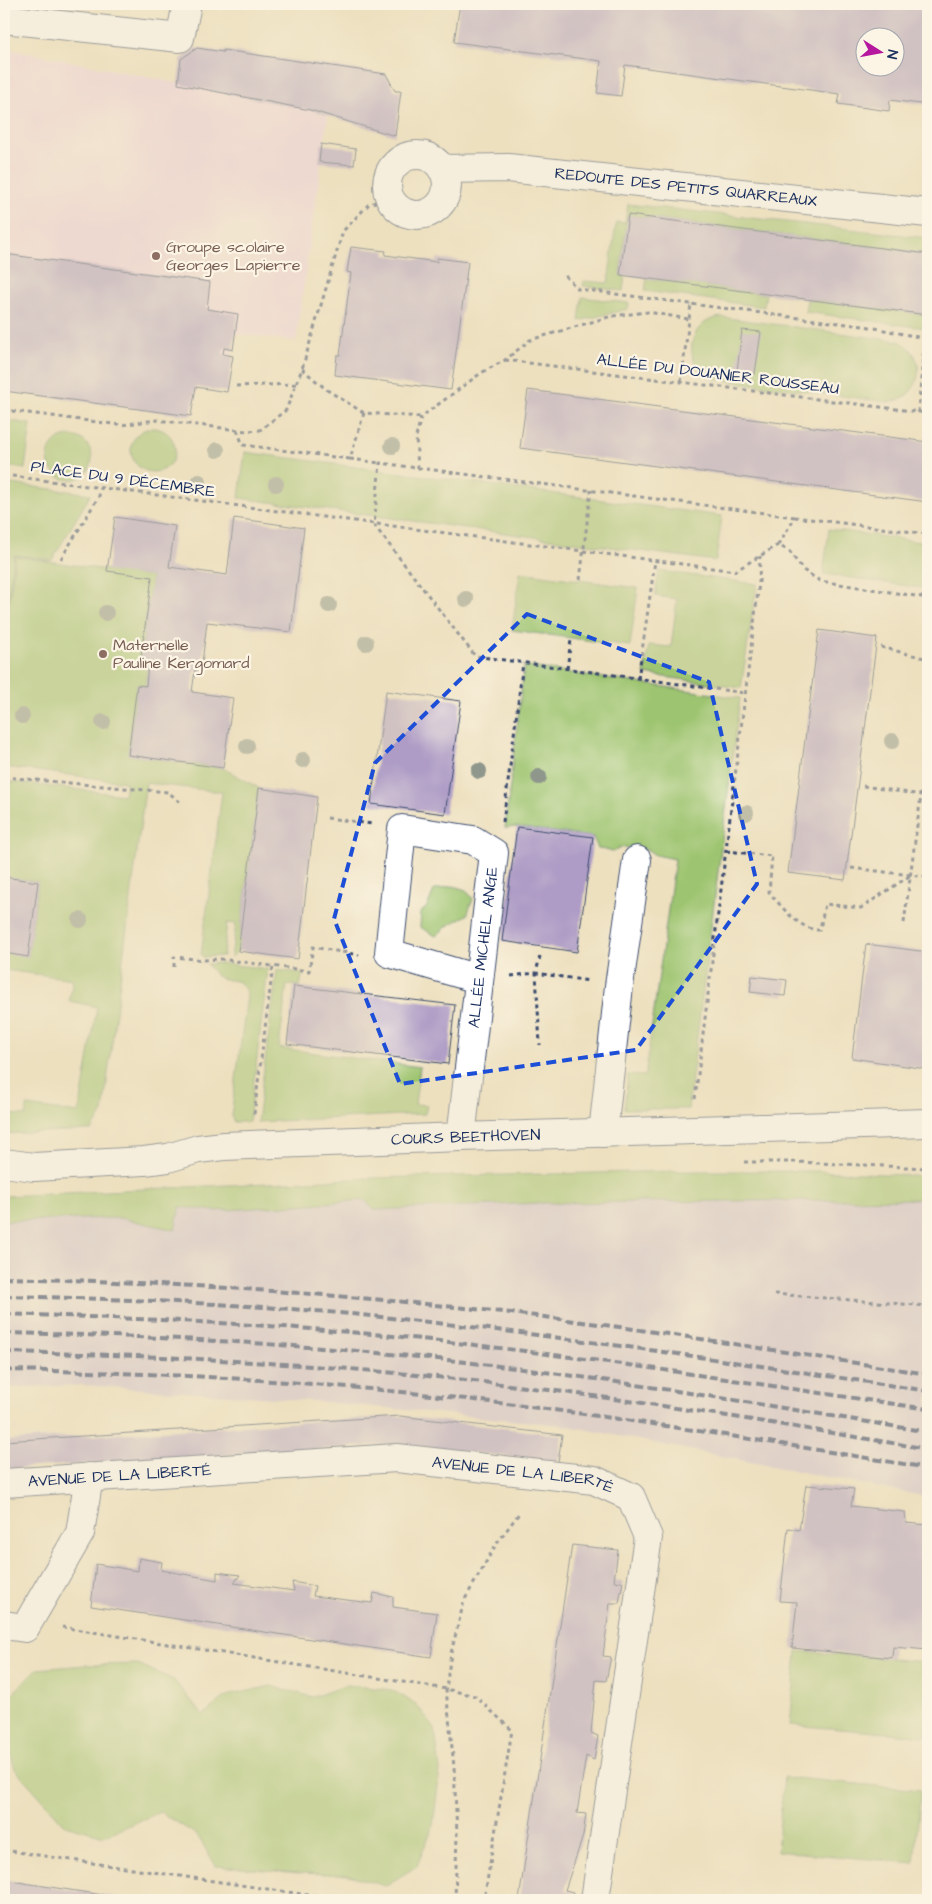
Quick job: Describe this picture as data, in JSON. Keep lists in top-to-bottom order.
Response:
{
  "streets": {
    "street": [
      "REDOUTE DES PETITS QUARREAUX",
      "ALLÉE MICHEL ANGE",
      "COURS BEETHOVEN",
      "AVENUE DE LA LIBERTÉ"
    ],
    "path": ["ALLÉE DU DOUANIER ROUSSEAU", "PLACE DU 9 DÉCEMBRE"]
  },
  "crossings": [
    ["ALLÉE MICHEL ANGE", "COURS BEETHOVEN"]
  ],
  "places": ["Groupe scolaire Georges Lapierre", "Maternelle Pauline Kergomard"],
  "north": "right"
}
